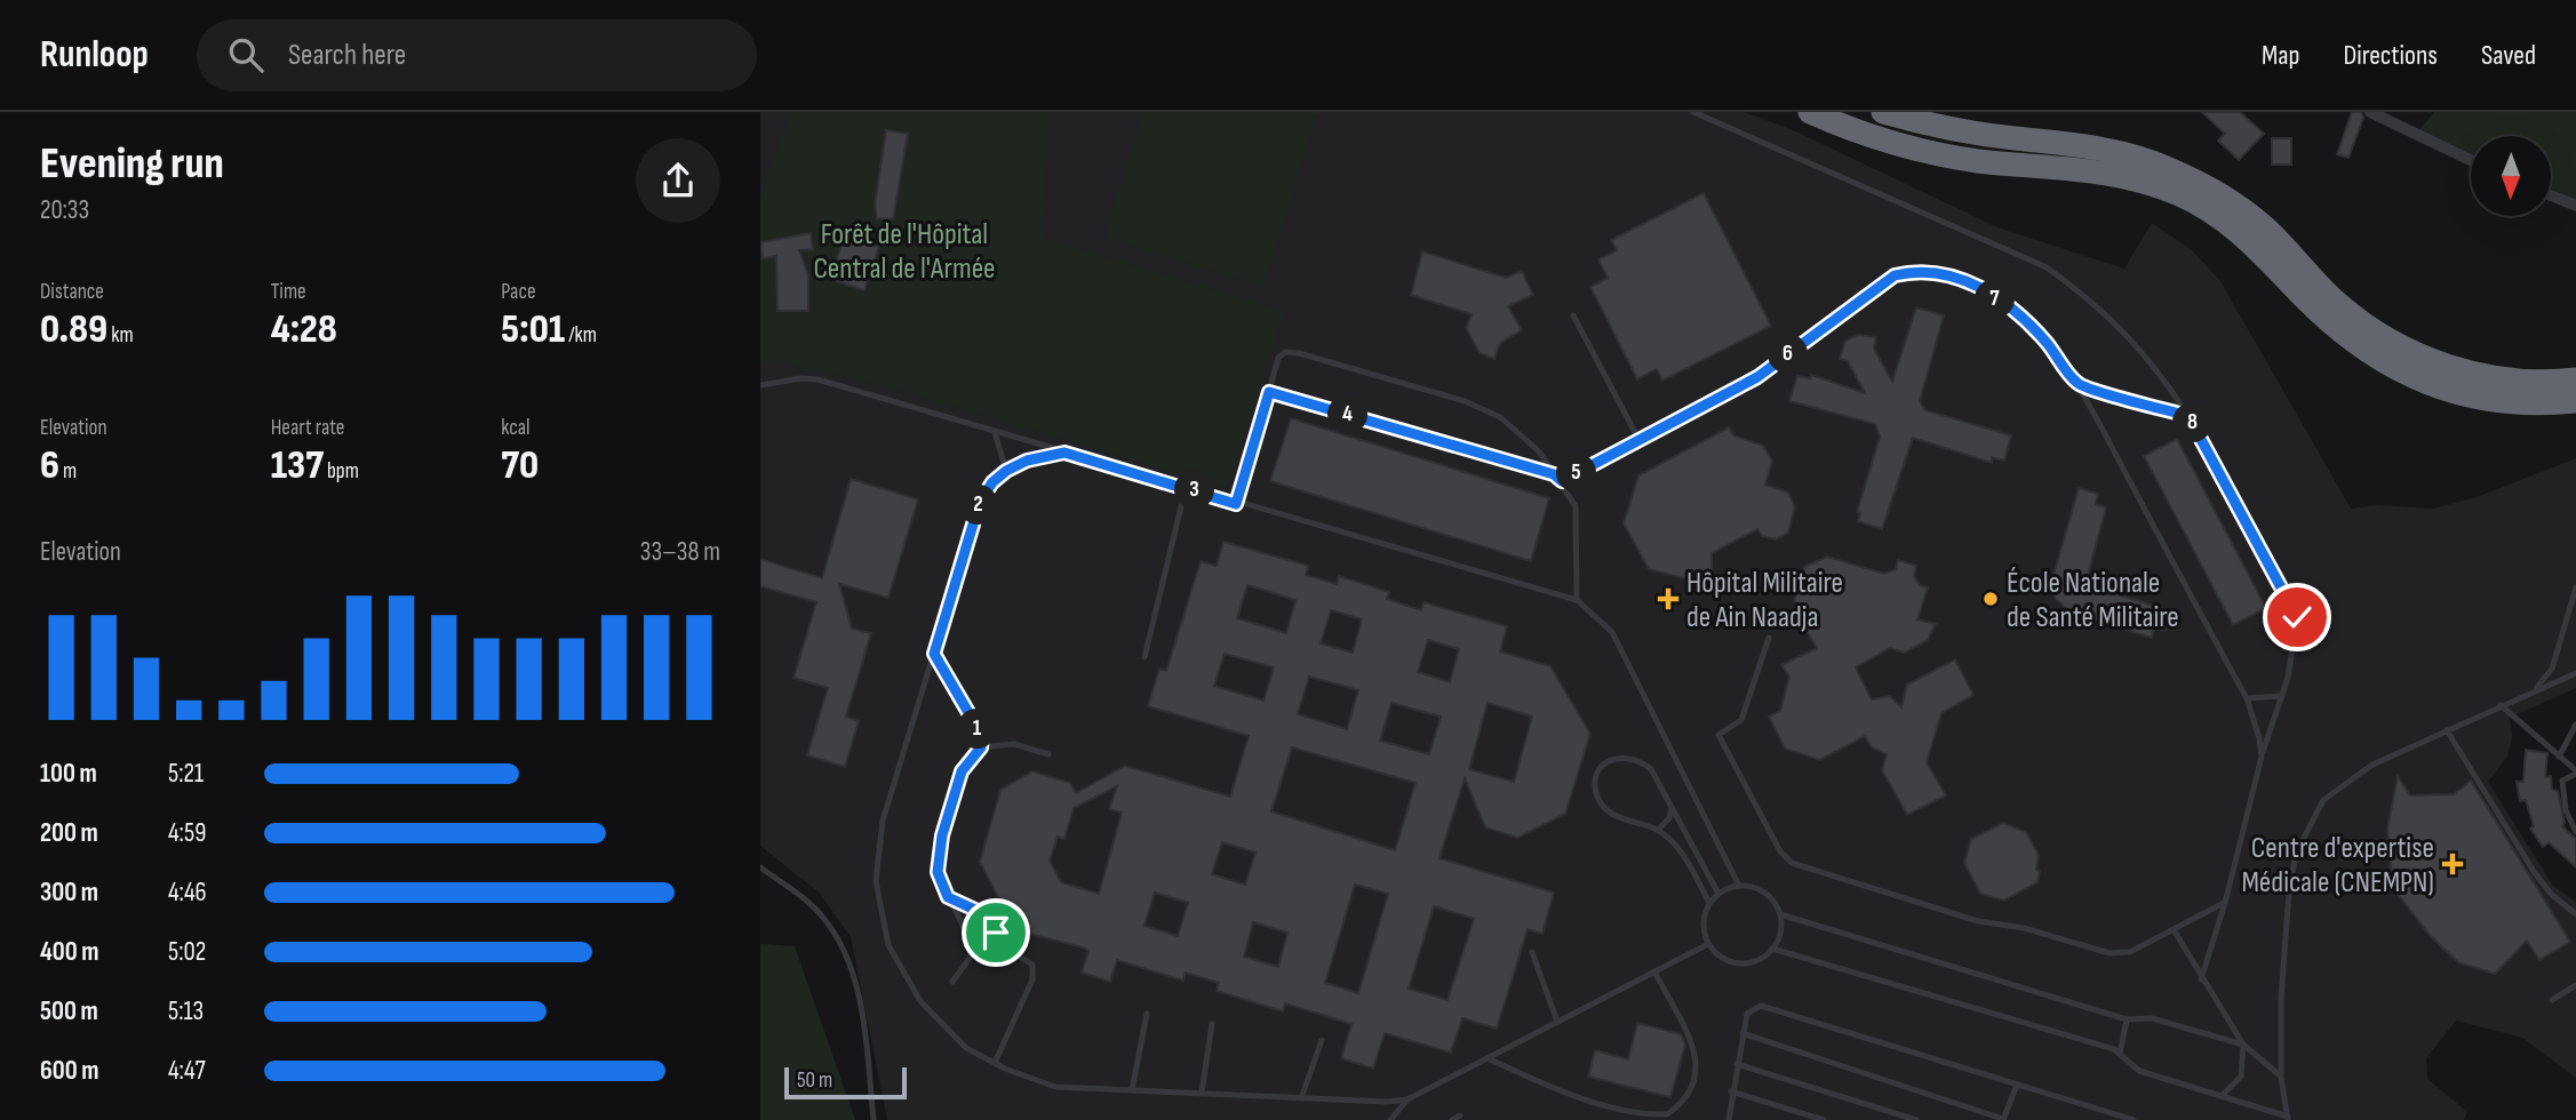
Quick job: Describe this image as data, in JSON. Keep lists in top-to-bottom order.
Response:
{
  "parks": ["Forêt de l'Hôpital Central de l'Armée"],
  "places": {
    "health": ["Hôpital Militaire de Ain Naadja", "Centre d'expertise Médicale (CNEMPN)"],
    "other": ["École Nationale de Santé Militaire"]
  },
  "scale_bar": "50 m",
  "north": "bottom",
  "page": {
    "header": "Runloop",
    "search": "Search here",
    "nav": ["Map", "Directions", "Saved"],
    "heading": ["Evening run", "20:33"],
    "stats": [
      ["Distance", "0.89 km"],
      ["Time", "4:28"],
      ["Pace", "5:01 /km"],
      ["Elevation", "6 m"],
      ["Heart rate", "137 bpm"],
      ["kcal", "70"]
    ],
    "pins": [
      "7",
      "6",
      "4",
      "8",
      "5",
      "3",
      "2",
      "1"
    ],
    "chart": ["Elevation", "33–38 m"],
    "list": [
      {
        "name": "100 m",
        "note": "5:21"
      },
      {
        "name": "200 m",
        "note": "4:59"
      },
      {
        "name": "300 m",
        "note": "4:46"
      },
      {
        "name": "400 m",
        "note": "5:02"
      },
      {
        "name": "500 m",
        "note": "5:13"
      },
      {
        "name": "600 m",
        "note": "4:47"
      }
    ],
    "scale": "50 m"
  }
}
